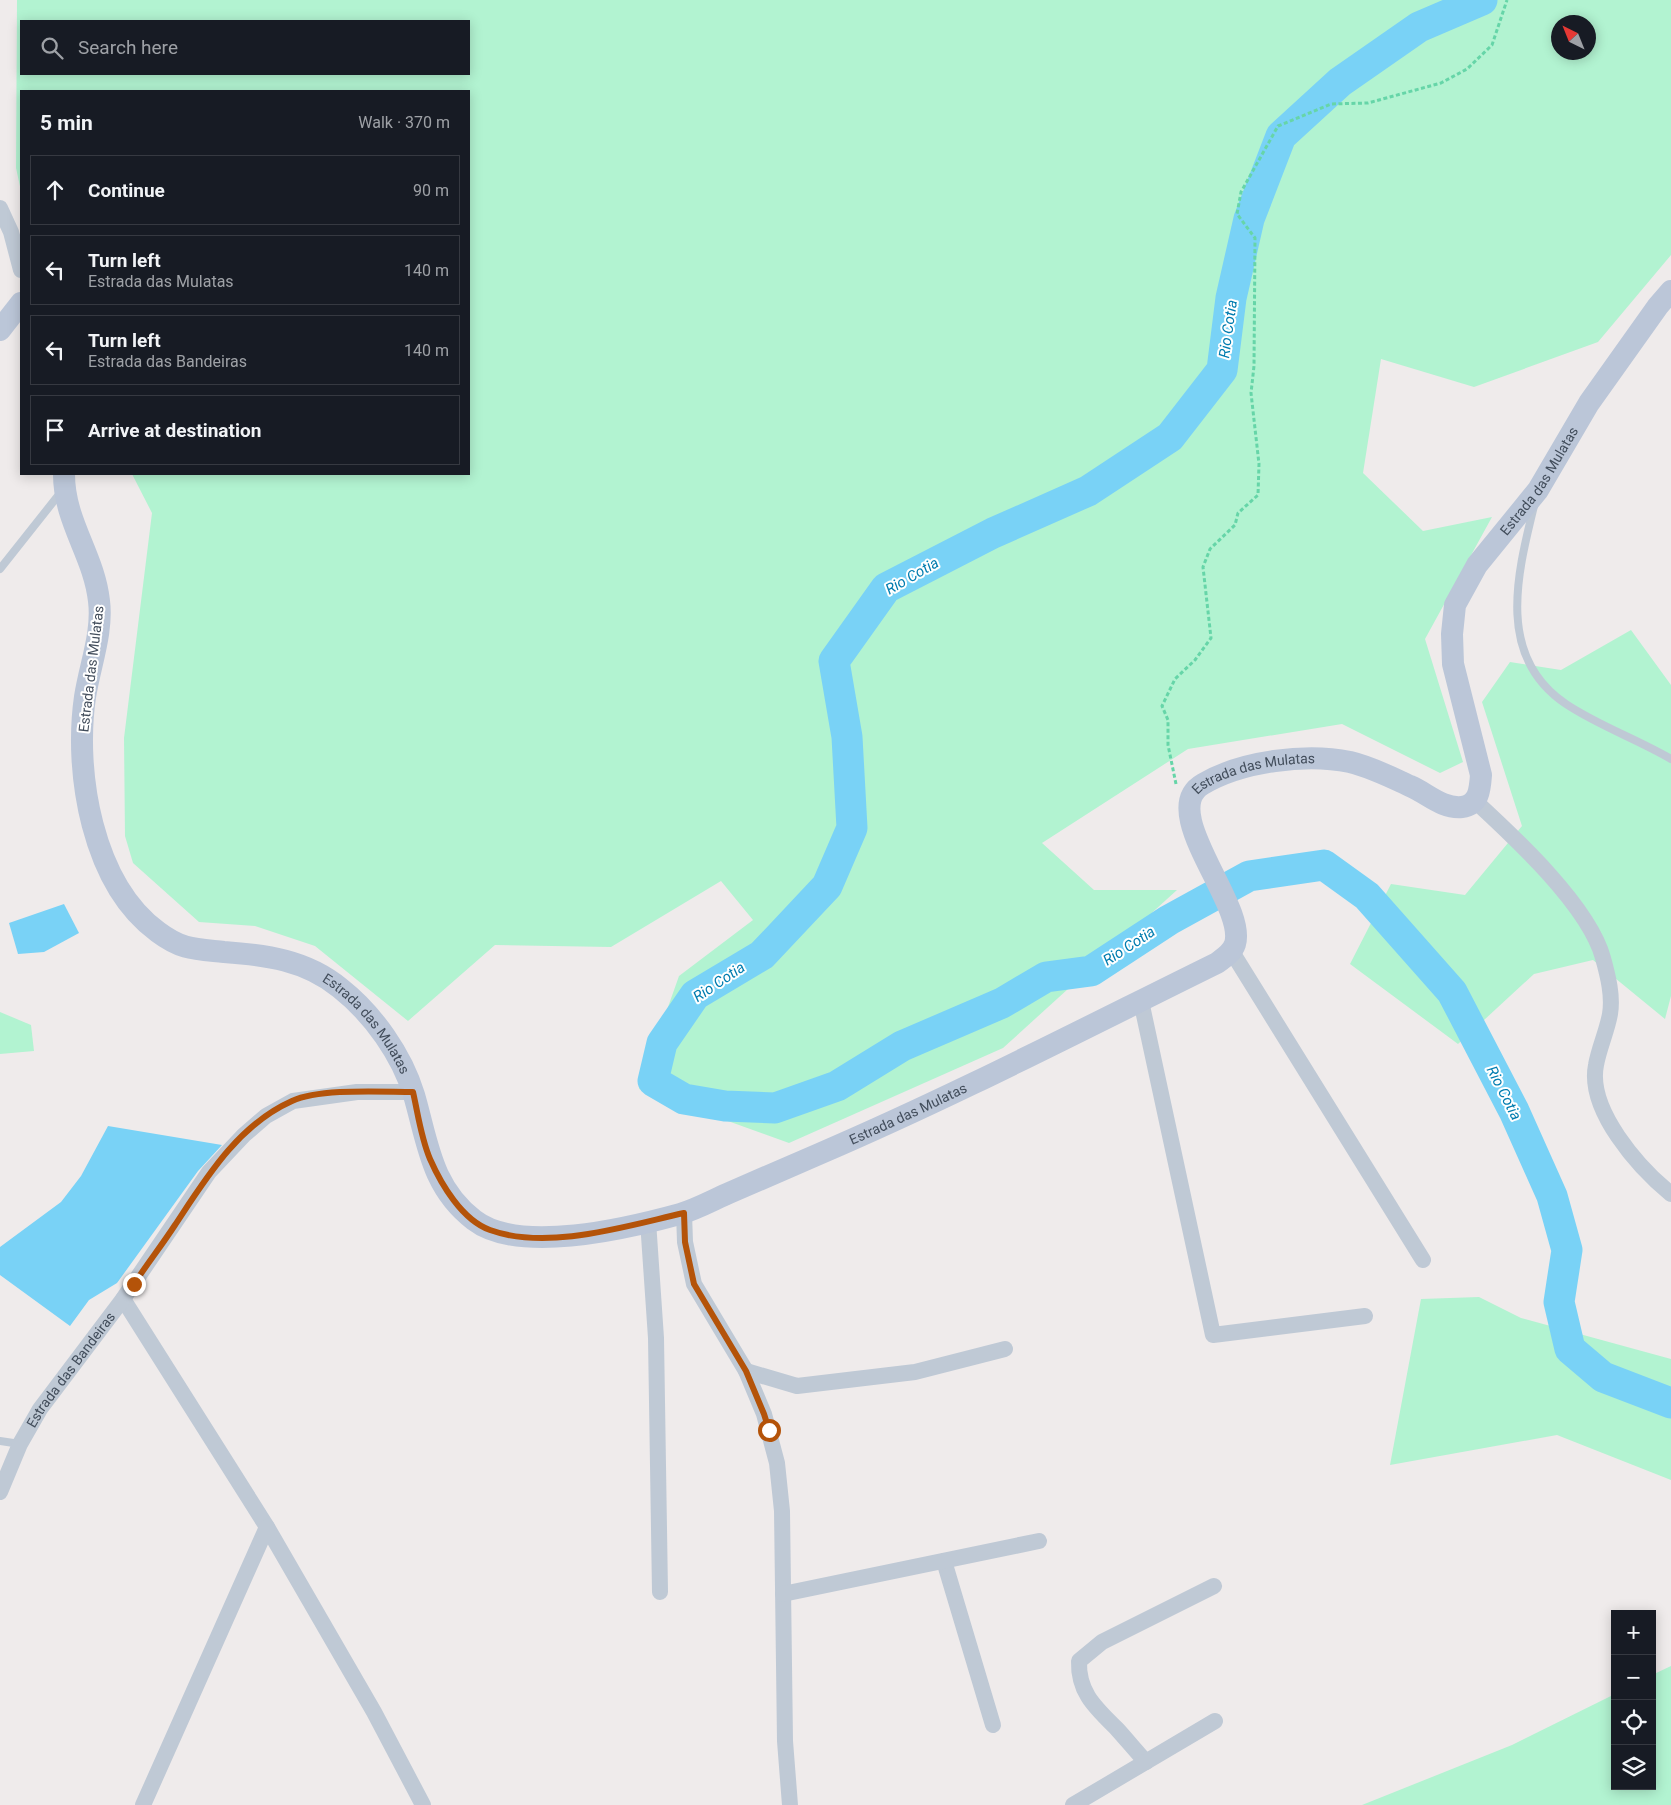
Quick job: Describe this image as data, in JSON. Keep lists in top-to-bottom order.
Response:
{
  "streets": {
    "street": ["Estrada das Mulatas", "Estrada das Bandeiras"]
  },
  "crossings": [
    ["Estrada das Mulatas", "Estrada das Bandeiras"]
  ],
  "water": ["Rio Cotia"],
  "north": "top left",
  "page": {
    "search": "Search here",
    "heading": ["5 min", "Walk · 370 m"],
    "list": [
      ["Continue", "90 m"],
      ["Turn left", "Estrada das Mulatas", "140 m"],
      ["Turn left", "Estrada das Bandeiras", "140 m"],
      "Arrive at destination"
    ],
    "map_buttons": ["+", "−"]
  }
}
